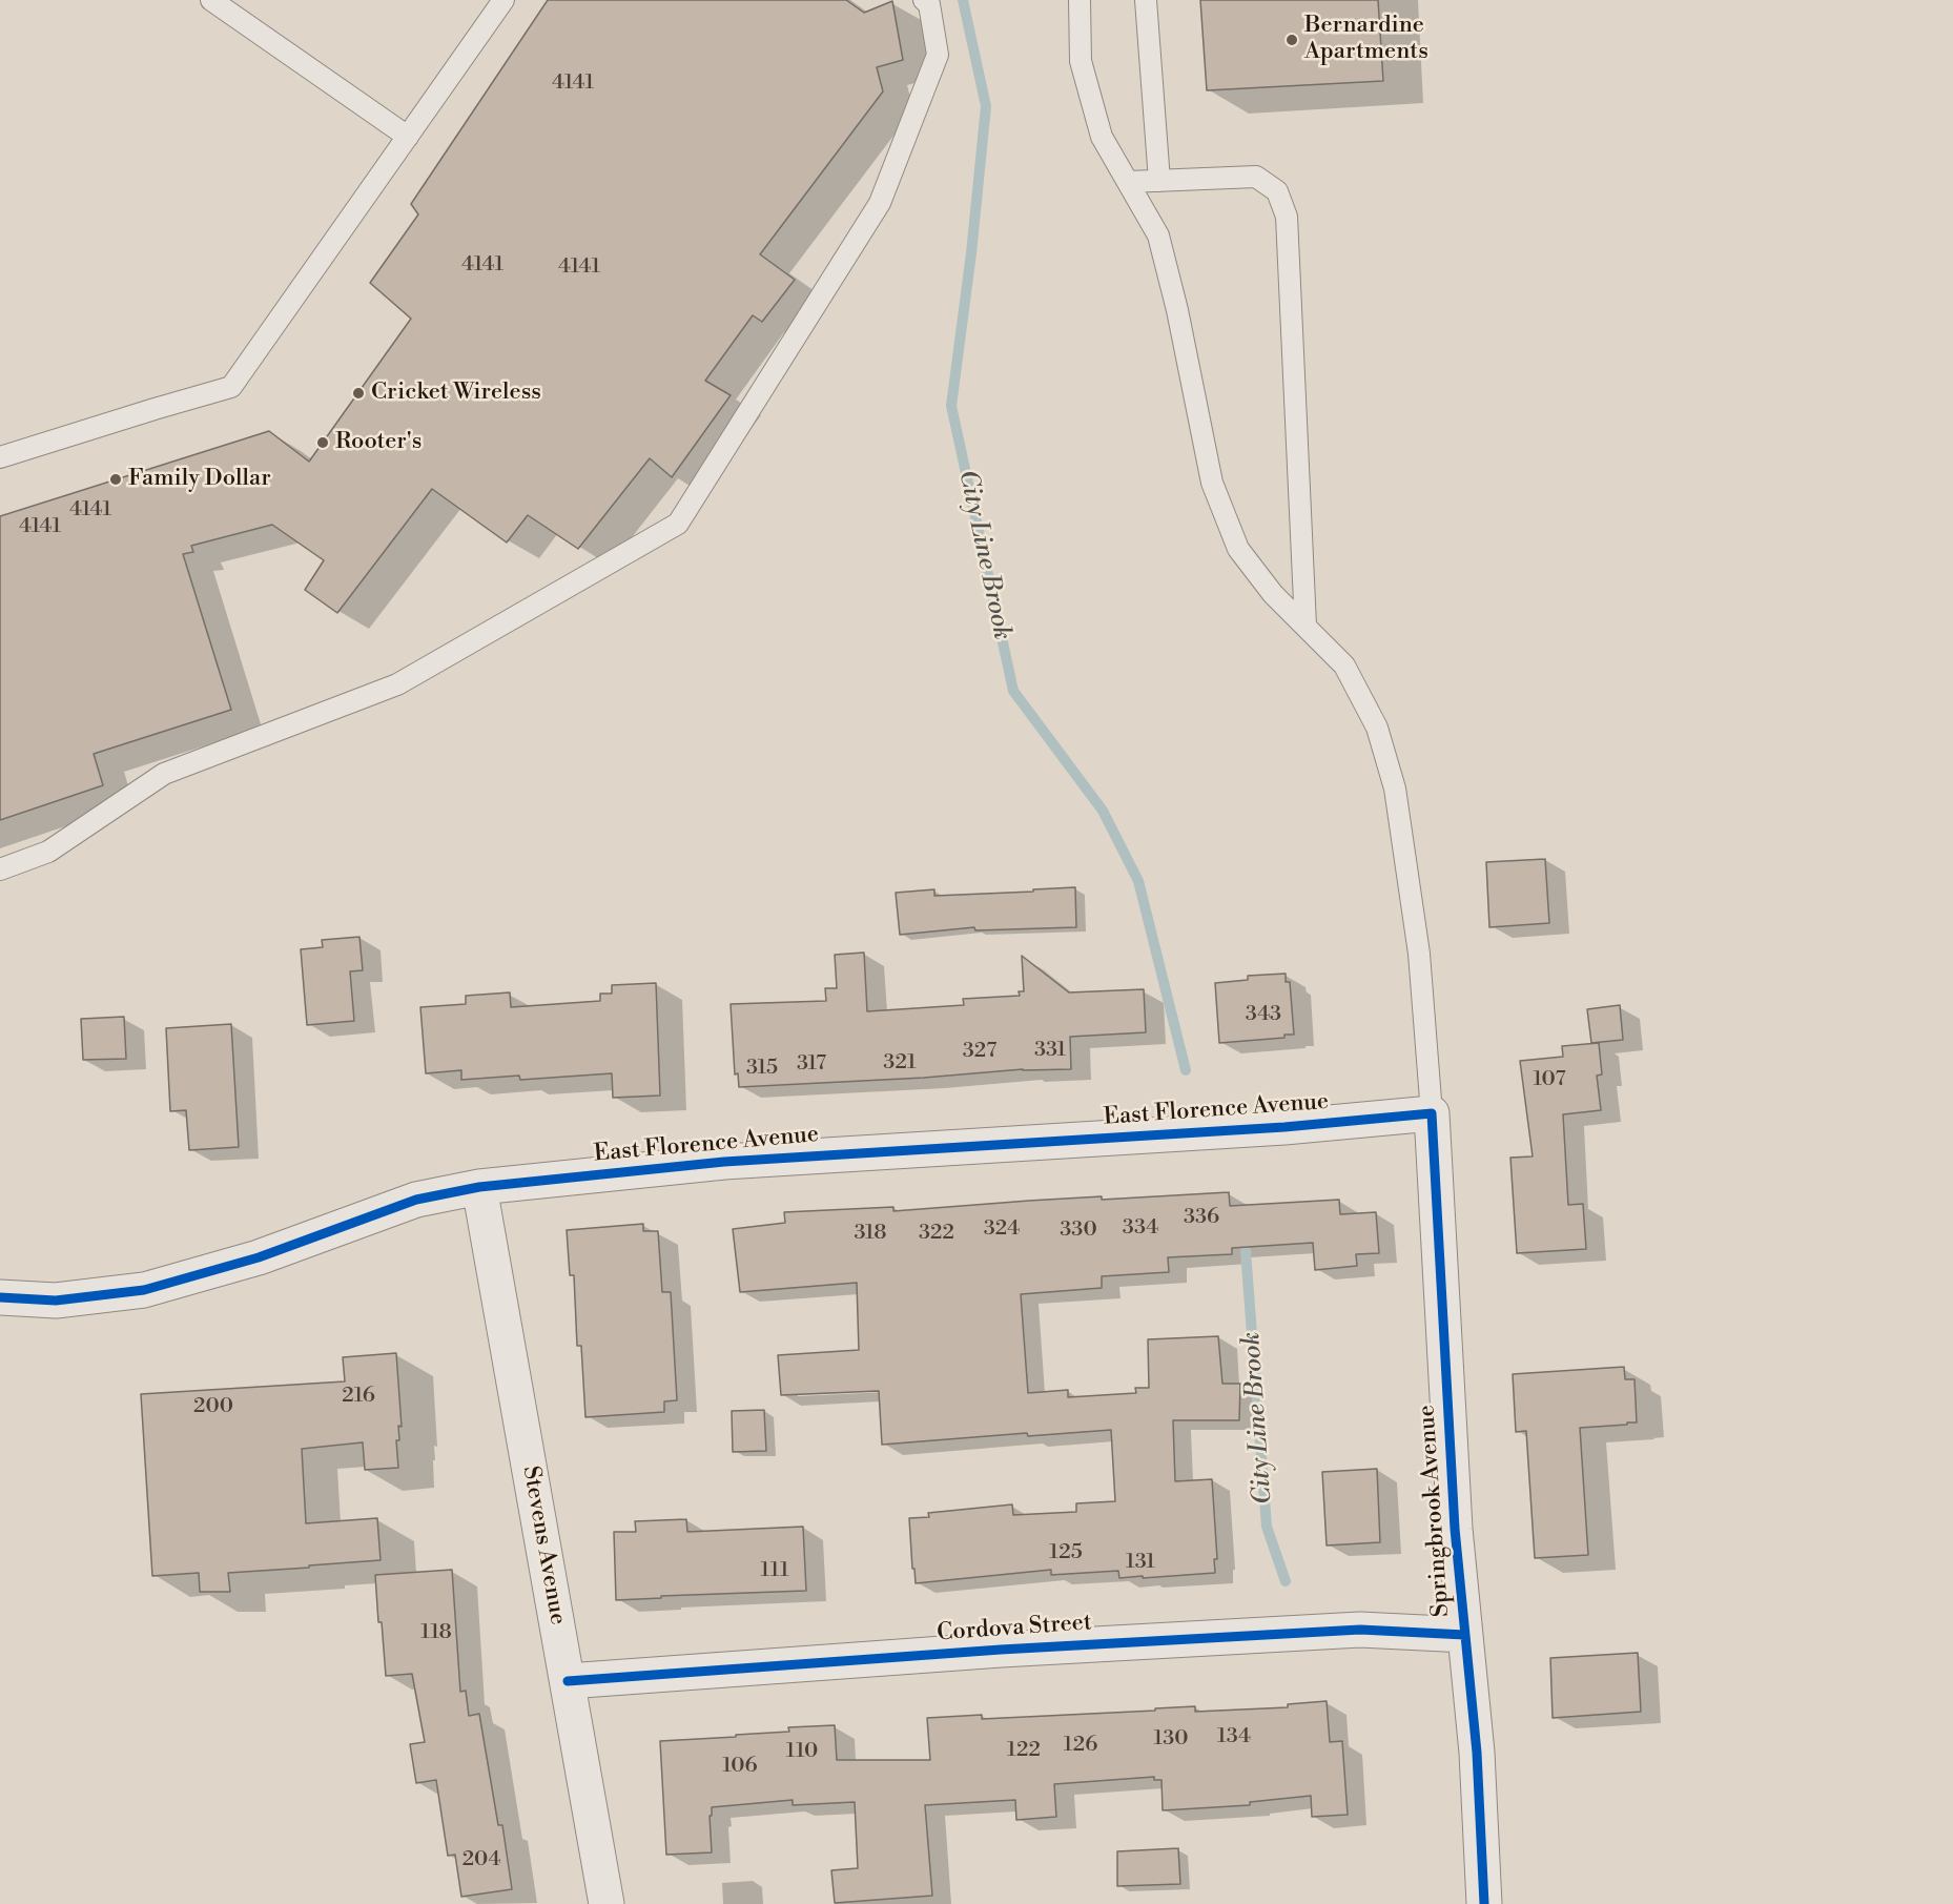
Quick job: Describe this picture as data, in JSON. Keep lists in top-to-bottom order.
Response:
{
  "streets": {
    "street": [
      "East Florence Avenue",
      "Springbrook Avenue",
      "Stevens Avenue",
      "Cordova Street"
    ]
  },
  "crossings": [
    ["East Florence Avenue", "Springbrook Avenue"],
    ["East Florence Avenue", "Stevens Avenue"],
    ["Springbrook Avenue", "Cordova Street"],
    ["Stevens Avenue", "Cordova Street"]
  ],
  "water": ["City Line Brook"],
  "places": [
    "Bernardine Apartments",
    "Cricket Wireless",
    "Rooter's",
    "Family Dollar"
  ],
  "house_numbers": [
    "4141",
    "4141",
    "4141",
    "4141",
    "4141",
    "343",
    "331",
    "327",
    "321",
    "317",
    "315",
    "107",
    "336",
    "334",
    "324",
    "330",
    "318",
    "322",
    "216",
    "200",
    "125",
    "131",
    "111",
    "118",
    "134",
    "130",
    "126",
    "122",
    "110",
    "106",
    "204"
  ]
}
